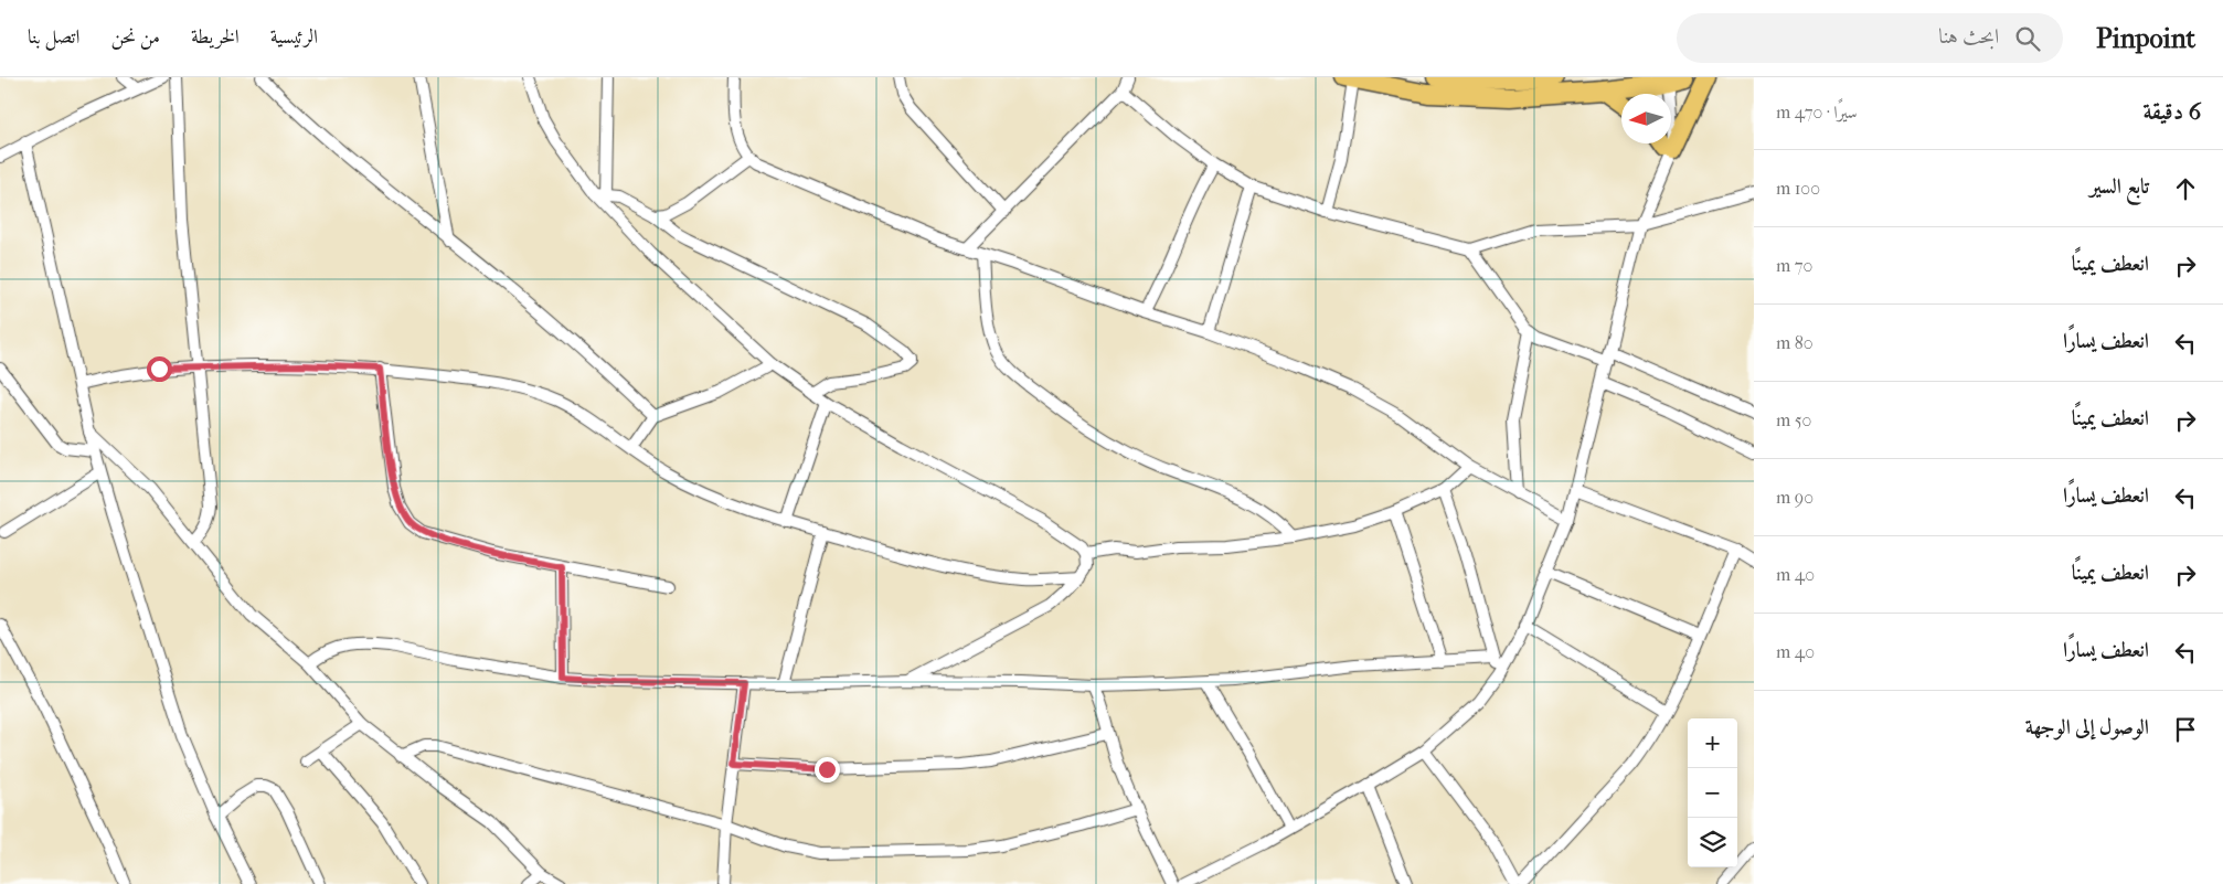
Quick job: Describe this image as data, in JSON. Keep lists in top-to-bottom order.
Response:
{
  "north": "left",
  "page": {
    "header": "Pinpoint",
    "search": "ابحث هنا",
    "nav": [
      "الرئيسية",
      "الخريطة",
      "من نحن",
      "اتصل بنا"
    ],
    "heading": ["6 دقيقة", "سيرًا · 470 m"],
    "list": [
      ["تابع السير", "100 m"],
      ["انعطف يمينًا", "70 m"],
      ["انعطف يسارًا", "80 m"],
      ["انعطف يمينًا", "50 m"],
      ["انعطف يسارًا", "90 m"],
      ["انعطف يمينًا", "40 m"],
      ["انعطف يسارًا", "40 m"],
      "الوصول إلى الوجهة"
    ],
    "map_buttons": ["+", "−"]
  }
}
